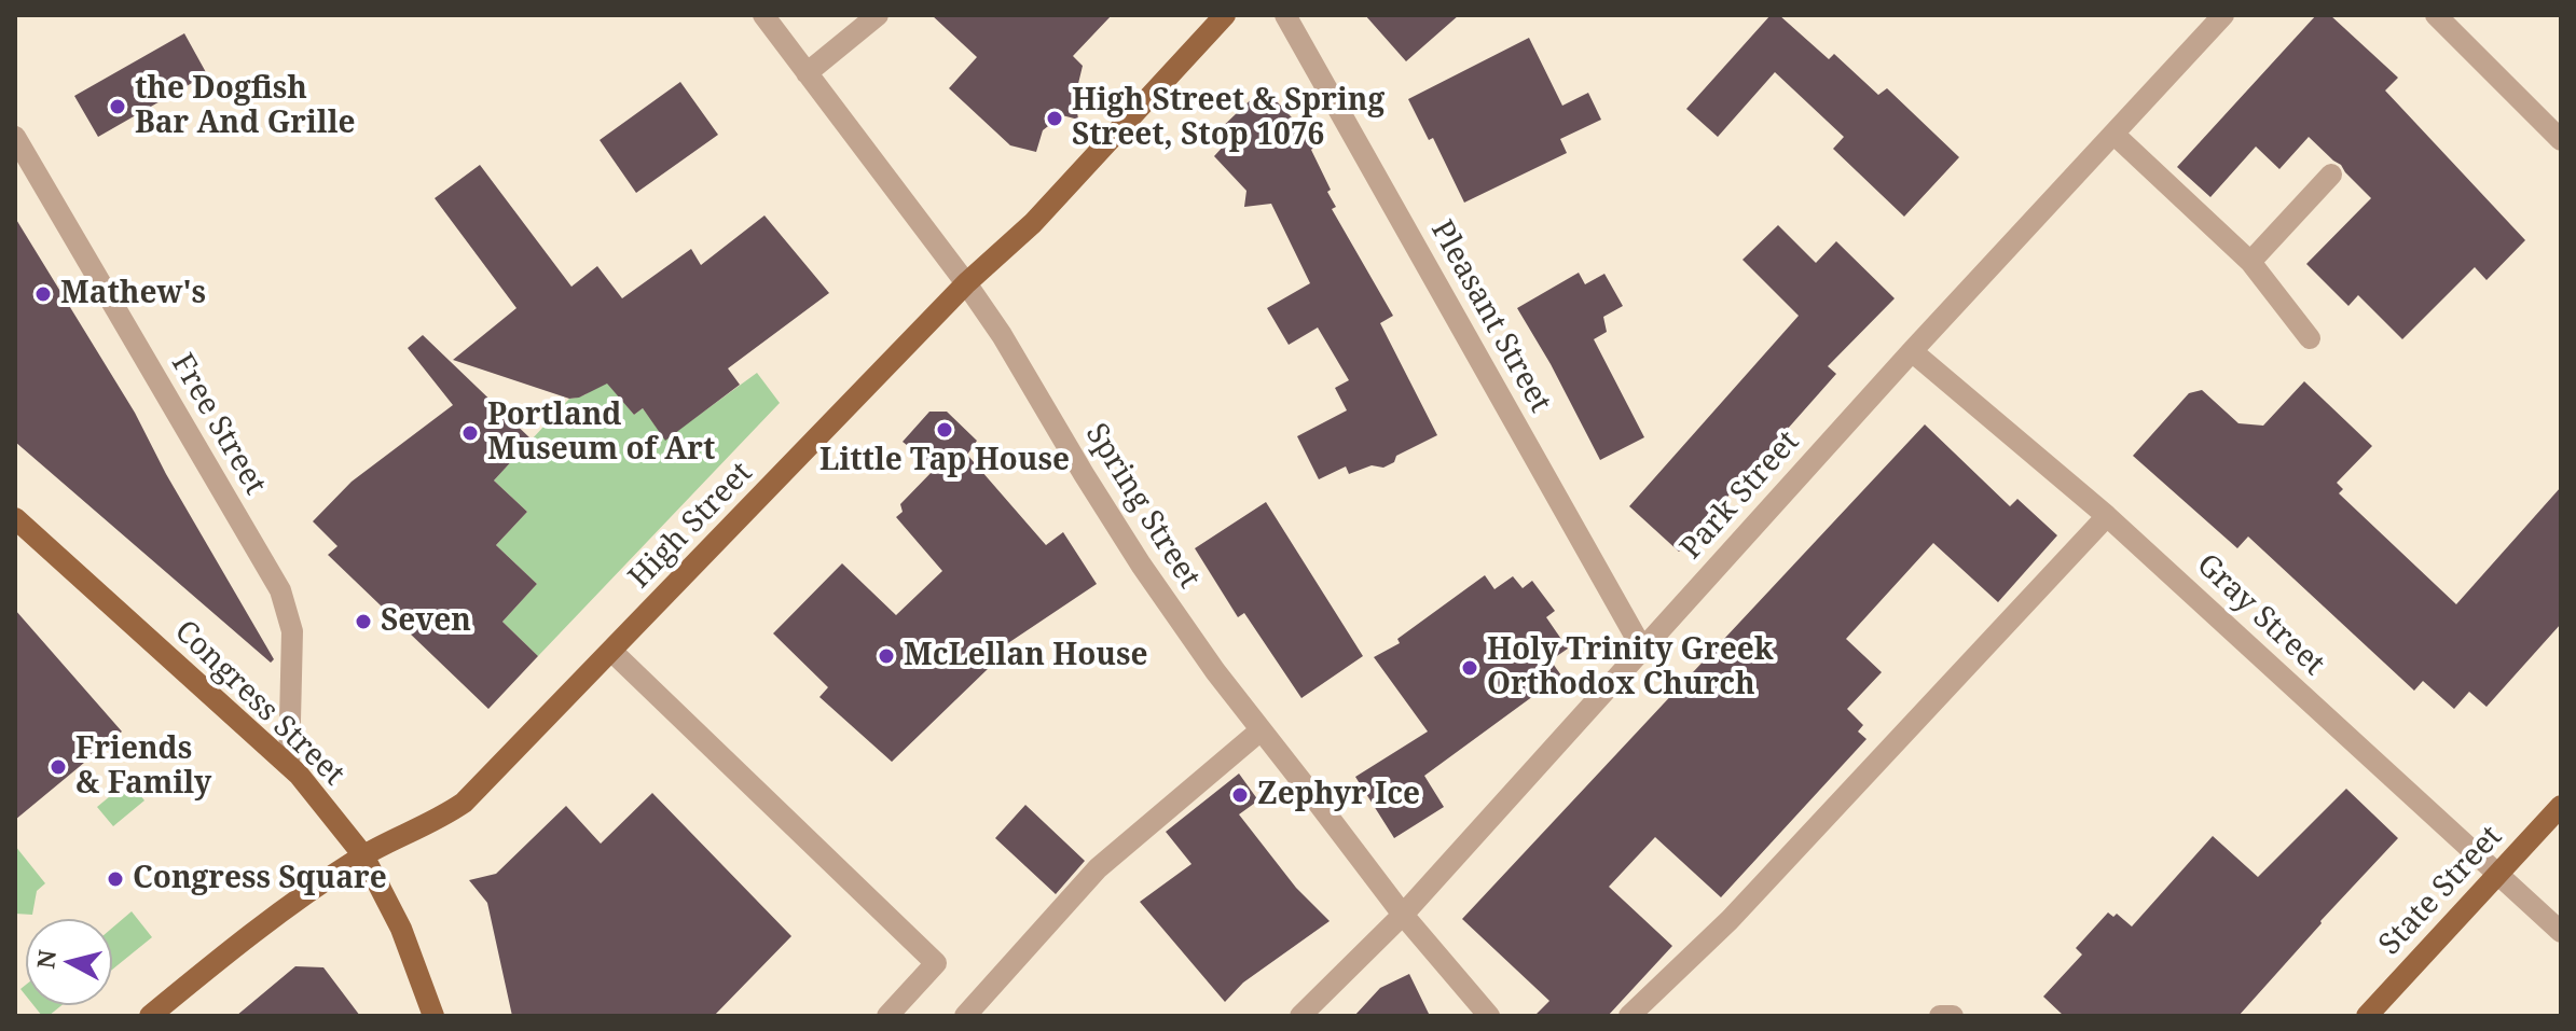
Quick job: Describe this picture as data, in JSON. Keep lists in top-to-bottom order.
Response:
{
  "streets": {
    "main road": ["High Street", "Congress Street", "State Street"],
    "street": [
      "Pleasant Street",
      "Free Street",
      "Park Street",
      "Spring Street",
      "Gray Street"
    ]
  },
  "crossings": [
    ["Pleasant Street", "Park Street"],
    ["Free Street", "Congress Street"],
    ["Park Street", "Spring Street"],
    ["Park Street", "Gray Street"],
    ["Spring Street", "High Street"],
    ["High Street", "Congress Street"],
    ["Gray Street", "State Street"]
  ],
  "places": [
    "the Dogfish Bar And Grille",
    "High Street & Spring Street, Stop 1076",
    "Mathew's",
    "Little Tap House",
    "Portland Museum of Art",
    "Seven",
    "McLellan House",
    "Holy Trinity Greek Orthodox Church",
    "Friends & Family",
    "Zephyr Ice",
    "Congress Square"
  ],
  "north": "left"
}
